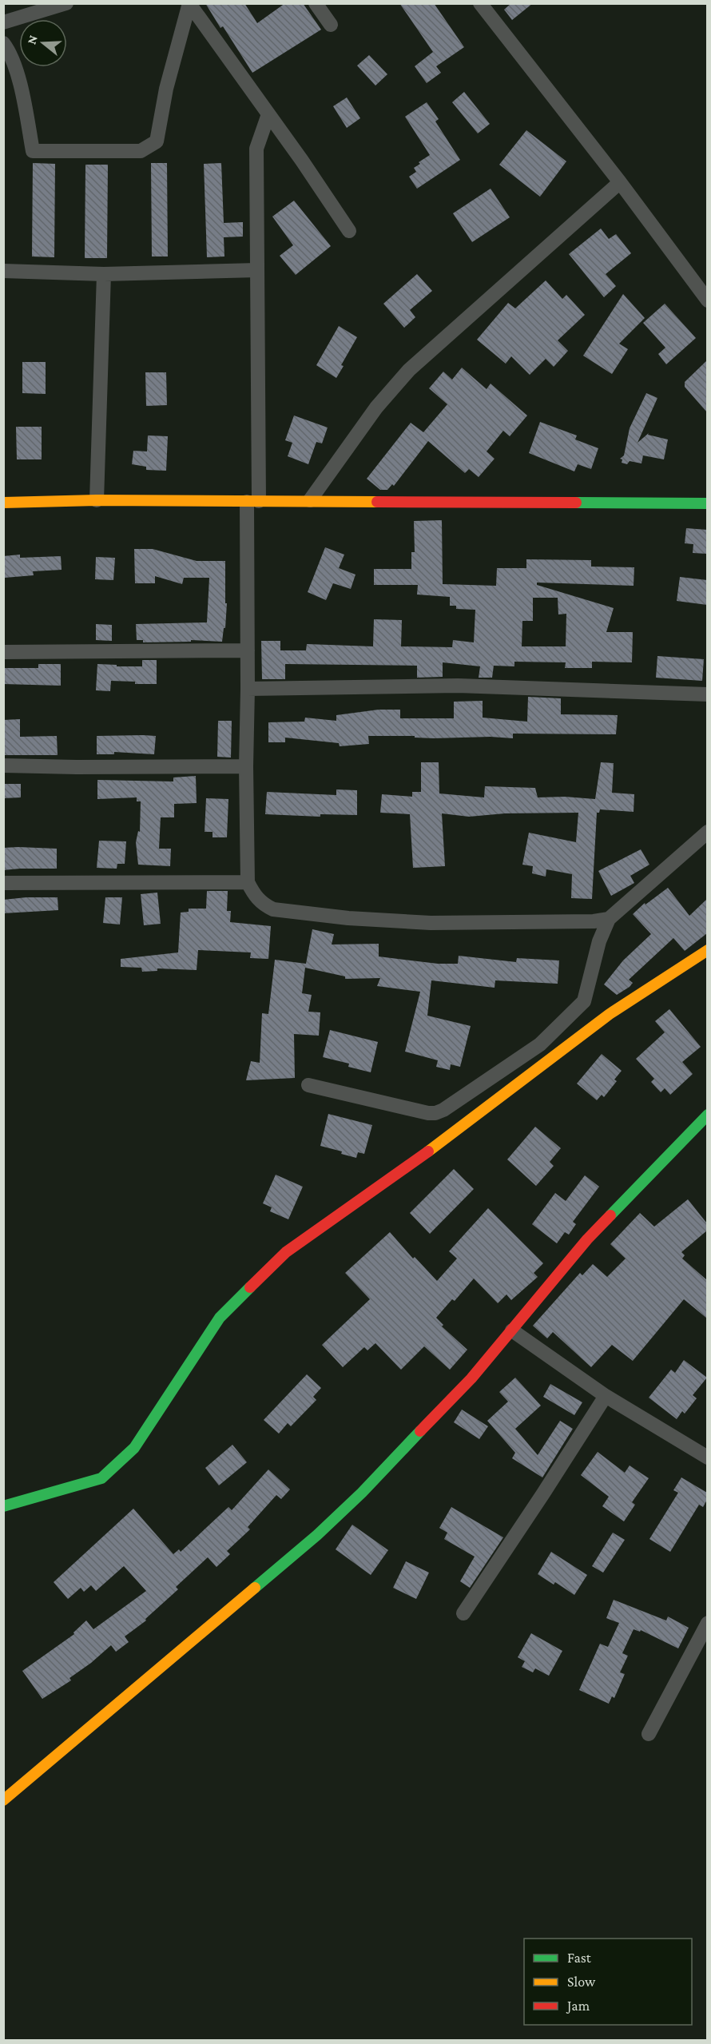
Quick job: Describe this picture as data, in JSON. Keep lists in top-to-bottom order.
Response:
{
  "legend": ["Fast", "Slow", "Jam"],
  "north": "left"
}
